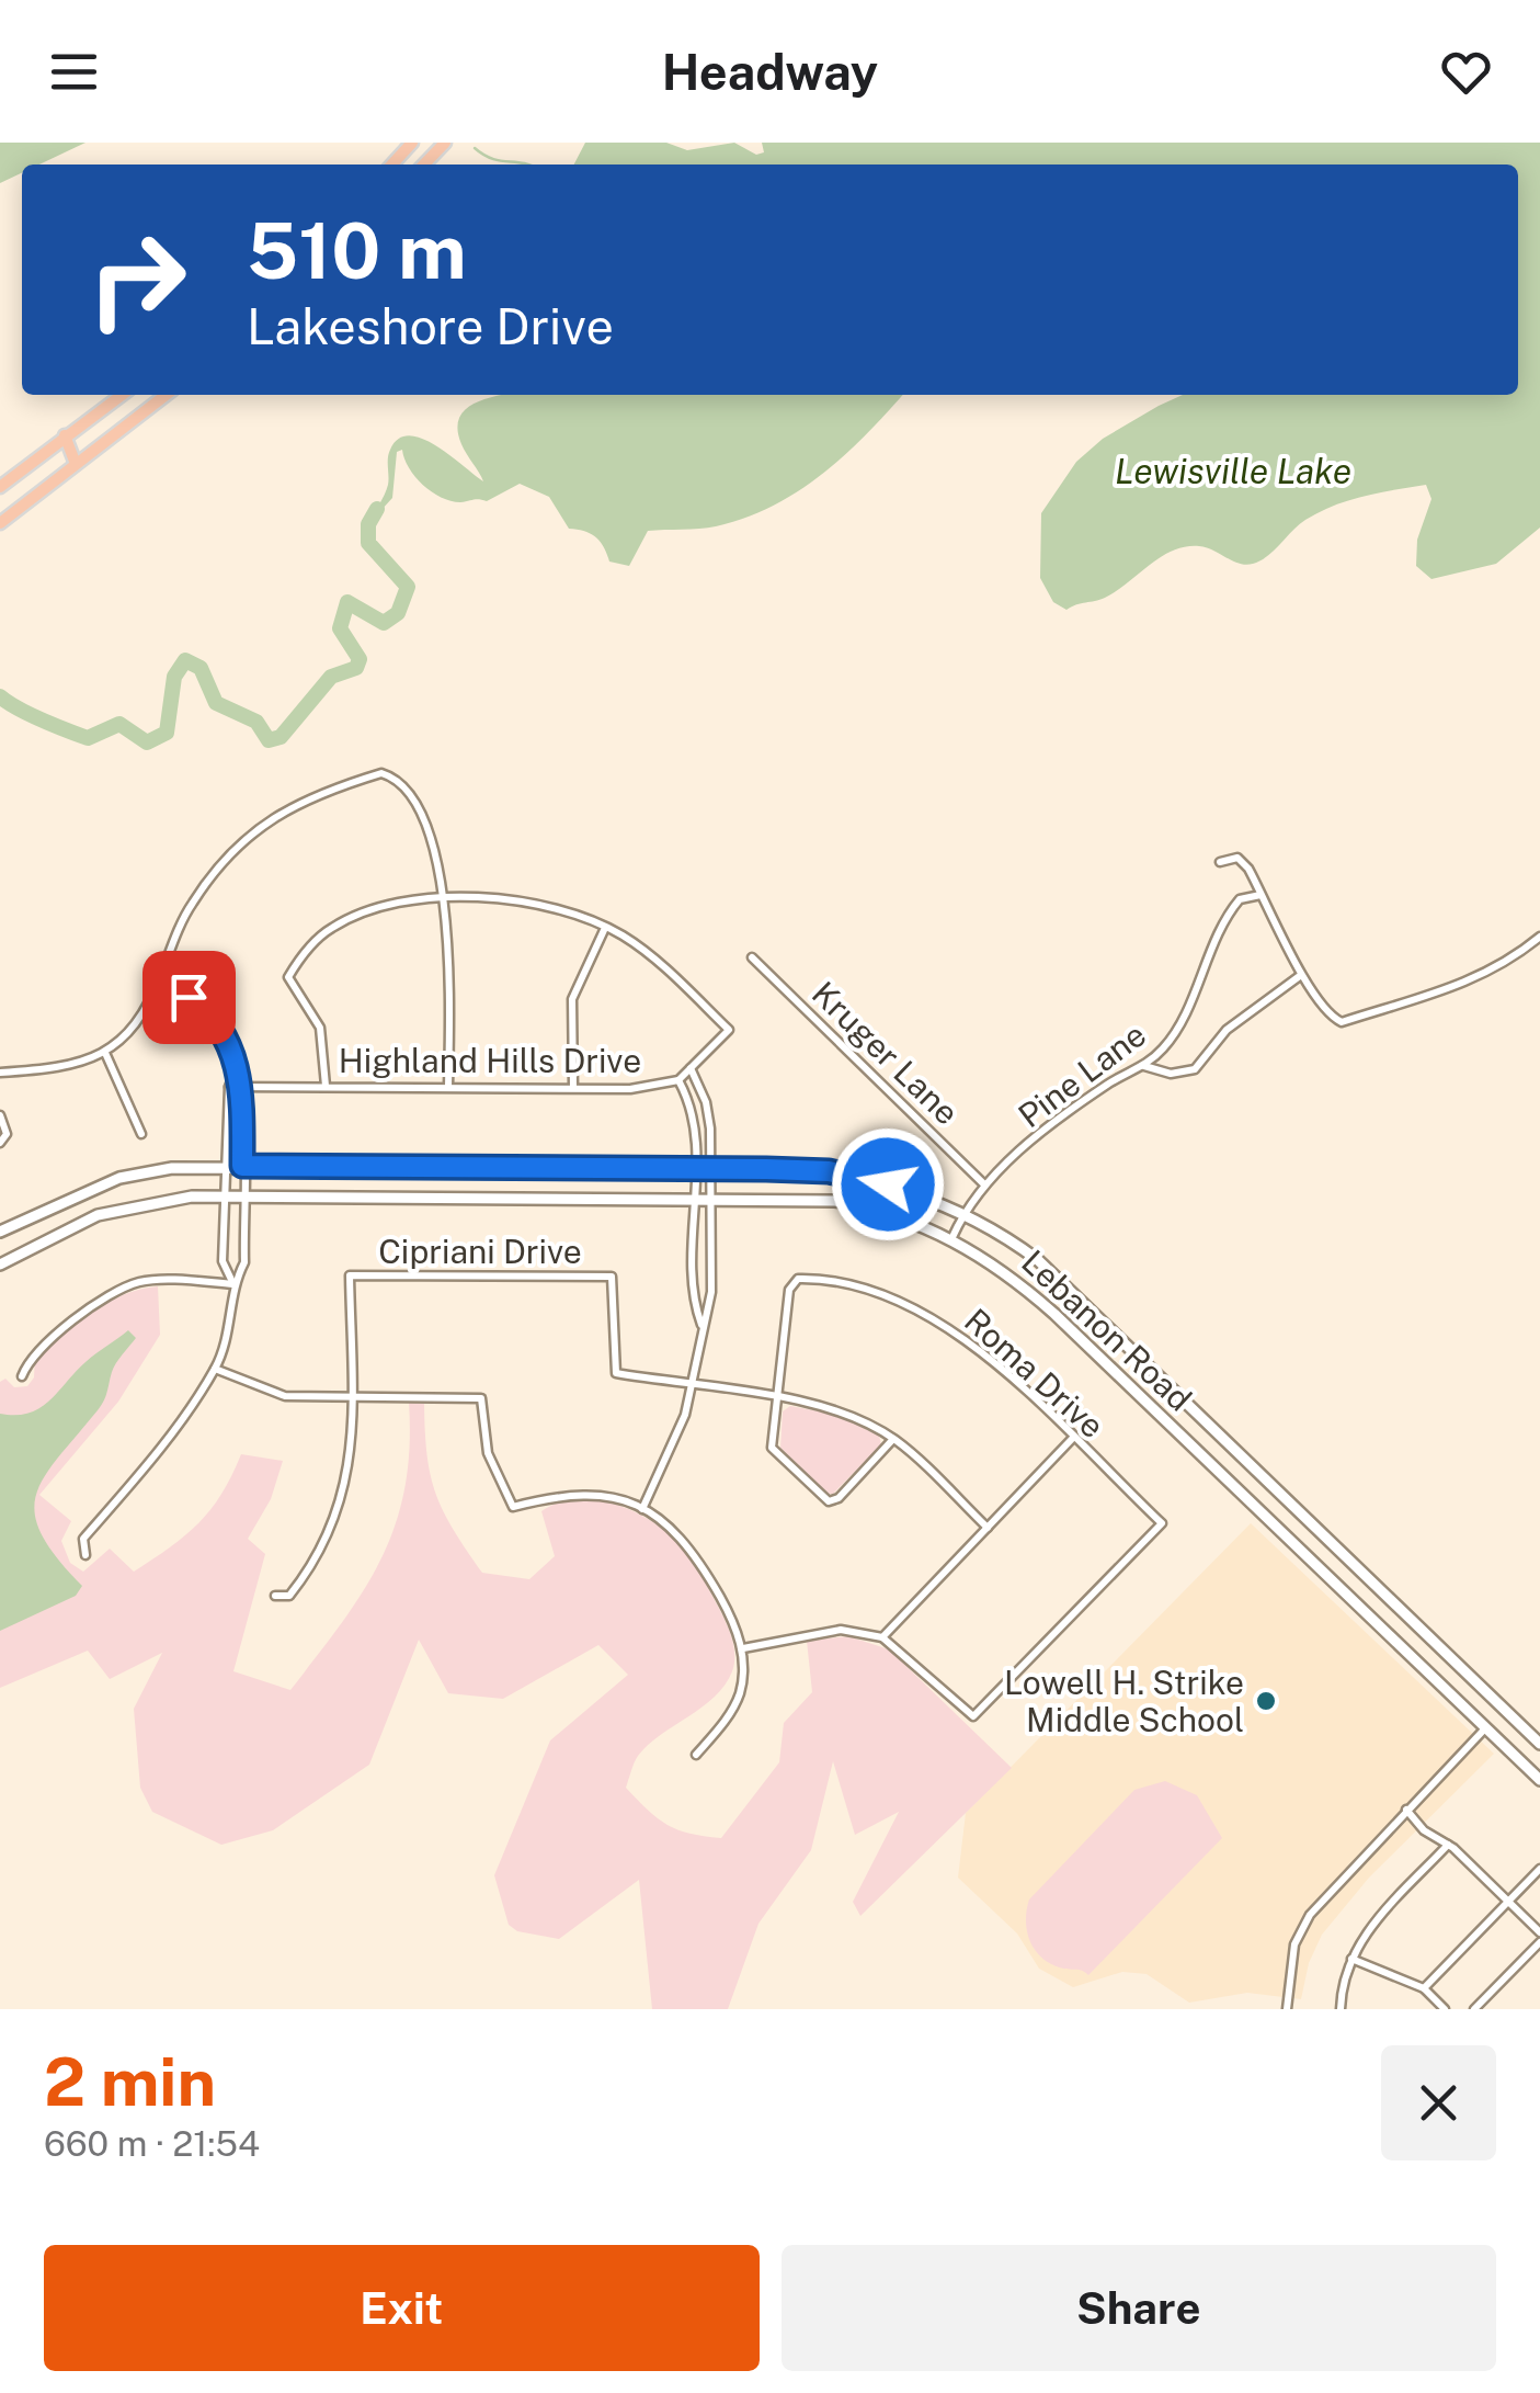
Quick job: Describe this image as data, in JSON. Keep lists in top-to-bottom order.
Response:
{
  "streets": {
    "main road": ["Lebanon Road"],
    "street": [
      "Kruger Lane",
      "Highland Hills Drive",
      "Pine Lane",
      "Cipriani Drive",
      "Roma Drive"
    ]
  },
  "crossings": [
    ["Kruger Lane", "Pine Lane"],
    ["Pine Lane", "Lebanon Road"]
  ],
  "water": ["Lewisville Lake"],
  "places": ["Lowell H. Strike Middle School"],
  "page": {
    "header": "Headway",
    "turn": ["510 m", "Lakeshore Drive"],
    "heading": ["2 min", "660 m · 21:54"],
    "buttons": ["Exit", "Share"]
  }
}
